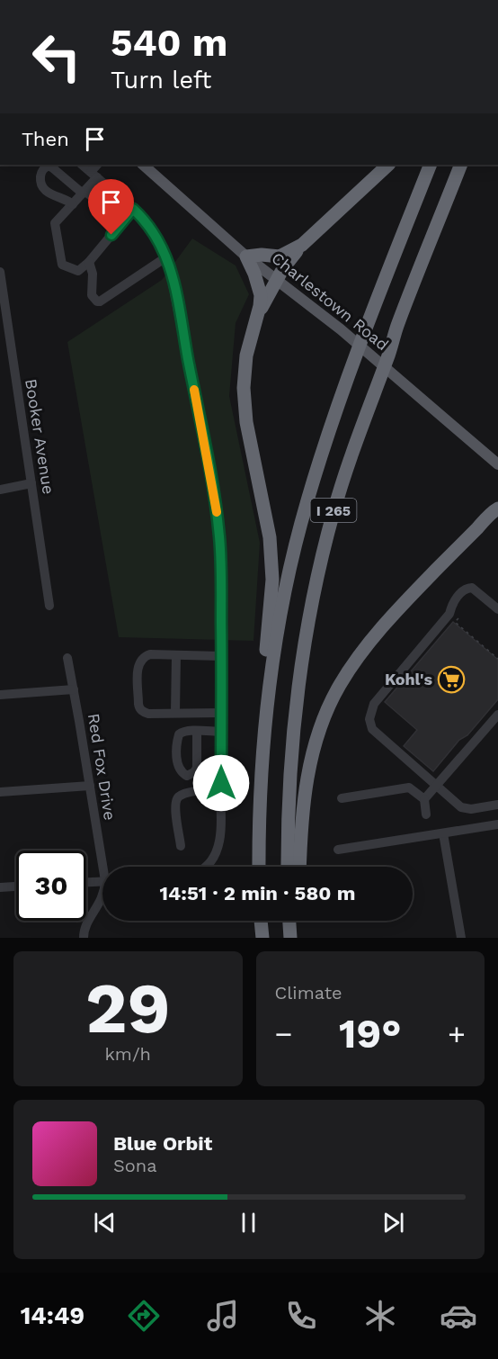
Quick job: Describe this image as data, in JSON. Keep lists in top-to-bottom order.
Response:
{
  "streets": {
    "highway": ["I 265"],
    "main road": ["Charlestown Road"],
    "street": ["Booker Avenue", "Red Fox Drive"]
  },
  "places": {
    "supermarket": ["Kohl's"]
  },
  "page": {
    "turn": ["540 m", "Turn left"],
    "then": "Then",
    "limit": "30",
    "trip": "14:51 · 2 min · 580 m",
    "tile": [
      ["29", "km/h"],
      "Climate"
    ],
    "heat": ["−", "19°", "+"],
    "song": ["Blue Orbit", "Sona"],
    "tabs": "14:49"
  }
}
